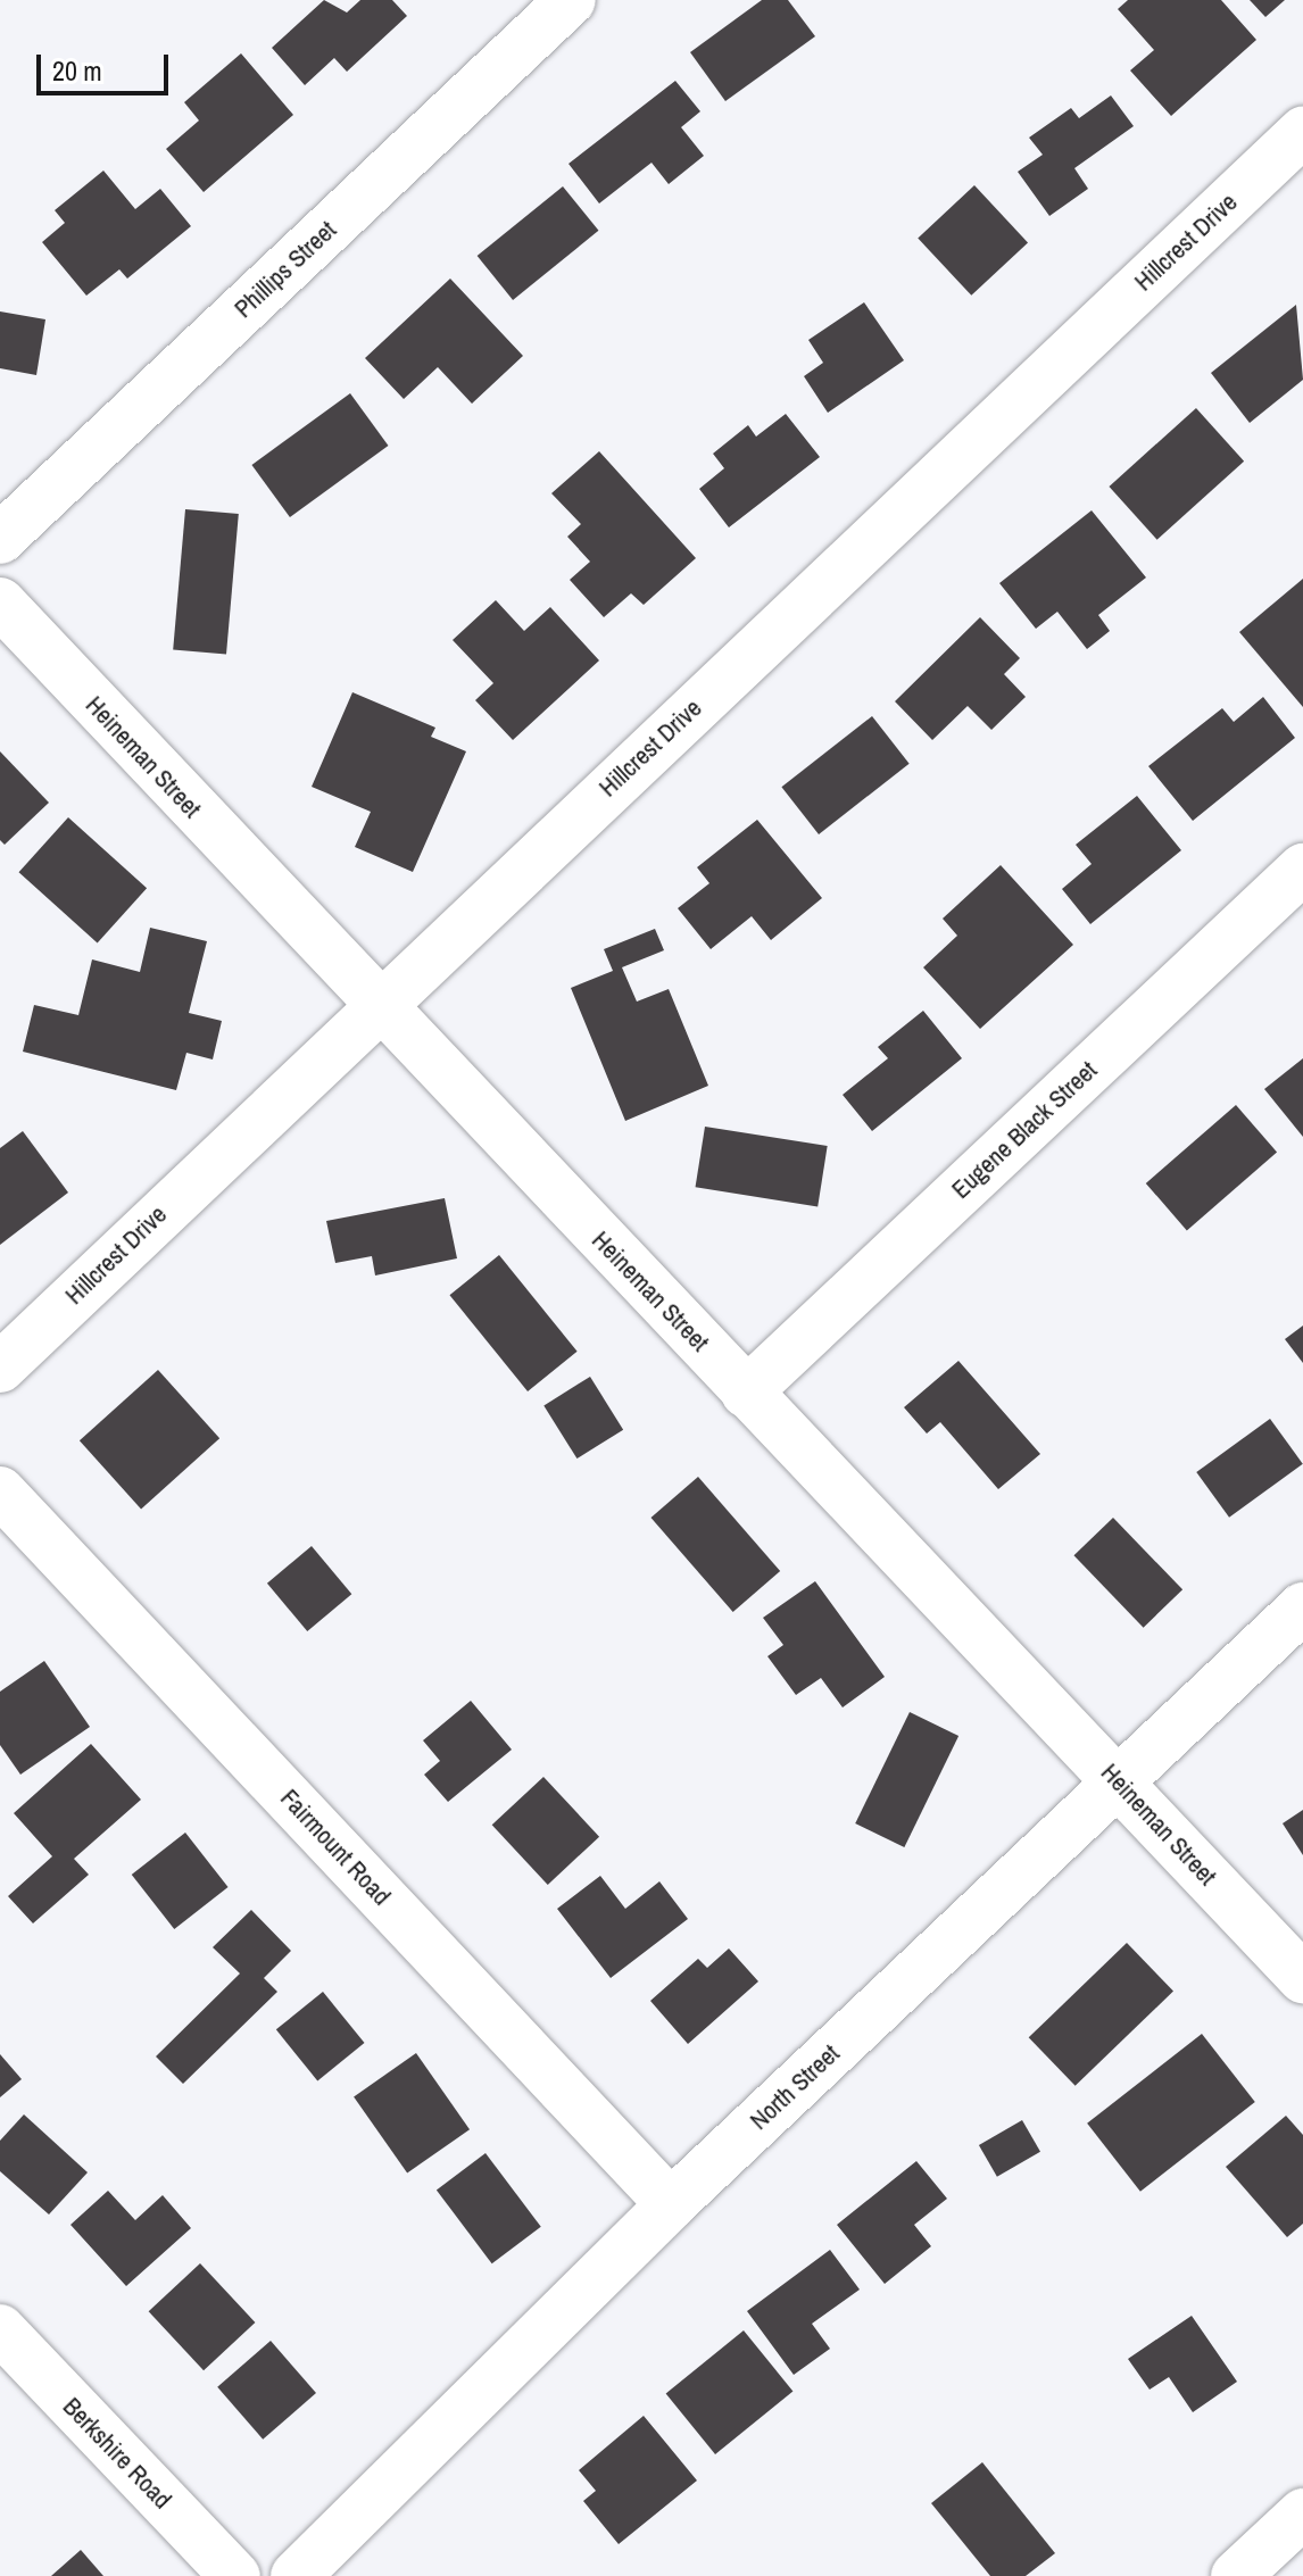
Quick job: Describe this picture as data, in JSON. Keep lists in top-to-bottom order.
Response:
{
  "streets": {
    "street": [
      "Hillcrest Drive",
      "Phillips Street",
      "Heineman Street",
      "Eugene Black Street",
      "Fairmount Road",
      "North Street",
      "Berkshire Road"
    ]
  },
  "crossings": [
    ["Hillcrest Drive", "Heineman Street"],
    ["Heineman Street", "Eugene Black Street"],
    ["Heineman Street", "North Street"],
    ["Fairmount Road", "North Street"]
  ],
  "scale_bar": "20 m"
}
